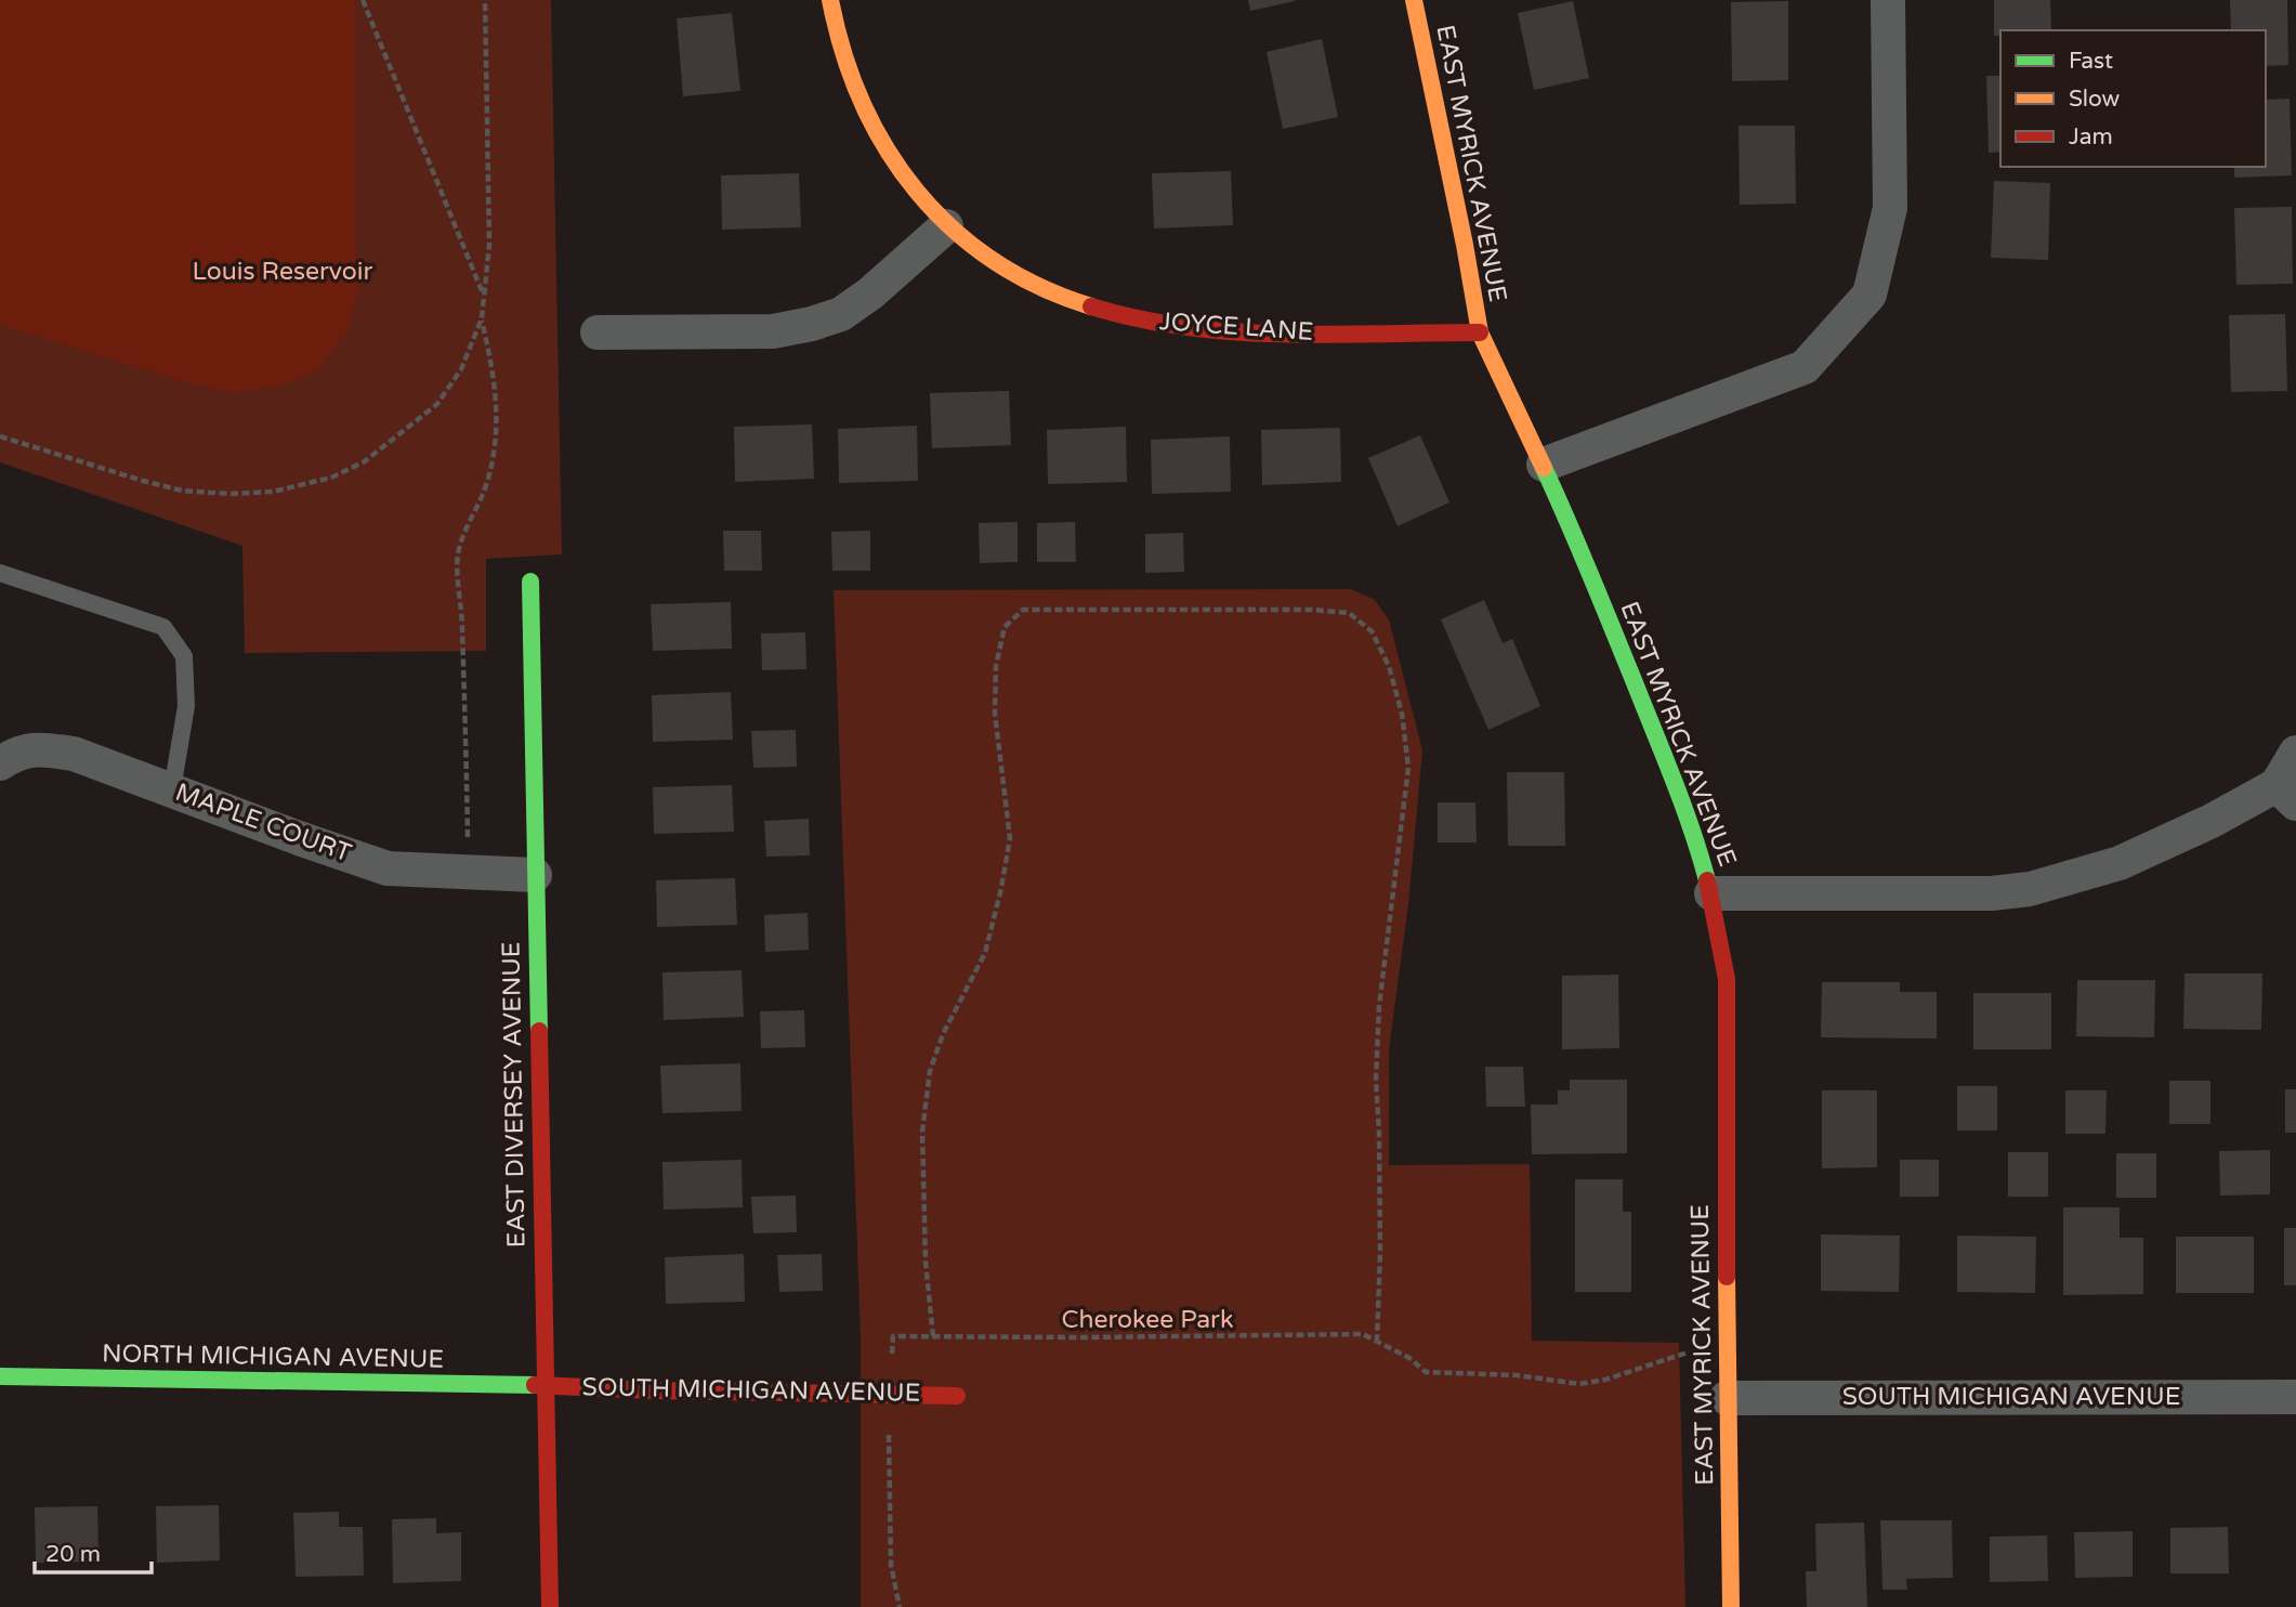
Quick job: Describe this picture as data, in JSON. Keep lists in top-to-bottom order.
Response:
{
  "streets": {
    "street": [
      "EAST MYRICK AVENUE",
      "JOYCE LANE",
      "MAPLE COURT",
      "EAST DIVERSEY AVENUE",
      "NORTH MICHIGAN AVENUE",
      "SOUTH MICHIGAN AVENUE"
    ]
  },
  "crossings": [
    ["EAST MYRICK AVENUE", "JOYCE LANE"],
    ["EAST MYRICK AVENUE", "SOUTH MICHIGAN AVENUE"],
    ["MAPLE COURT", "EAST DIVERSEY AVENUE"],
    ["EAST DIVERSEY AVENUE", "NORTH MICHIGAN AVENUE"],
    ["EAST DIVERSEY AVENUE", "SOUTH MICHIGAN AVENUE"],
    ["NORTH MICHIGAN AVENUE", "SOUTH MICHIGAN AVENUE"]
  ],
  "parks": ["Louis Reservoir", "Cherokee Park"],
  "legend": ["Fast", "Slow", "Jam"],
  "scale_bar": "20 m"
}
